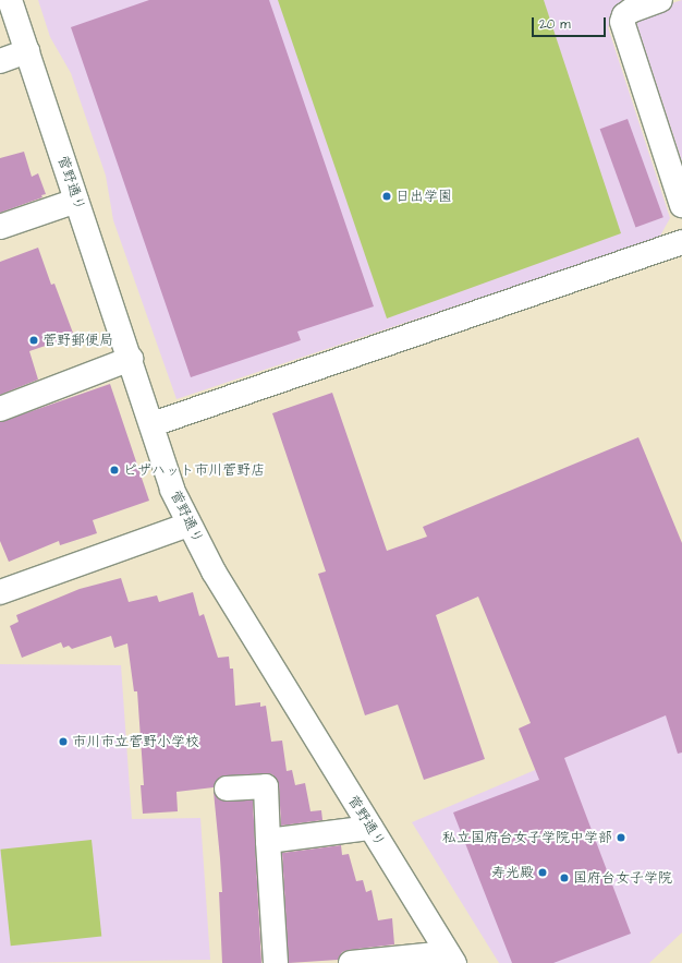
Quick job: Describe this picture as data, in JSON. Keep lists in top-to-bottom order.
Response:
{
  "streets": {
    "street": ["菅野通り"]
  },
  "places": [
    "日出学園",
    "菅野郵便局",
    "ピザハット市川菅野店",
    "市川市立菅野小学校",
    "私立国府台女子学院中学部",
    "寿光殿",
    "国府台女子学院"
  ],
  "scale_bar": "20 m"
}
